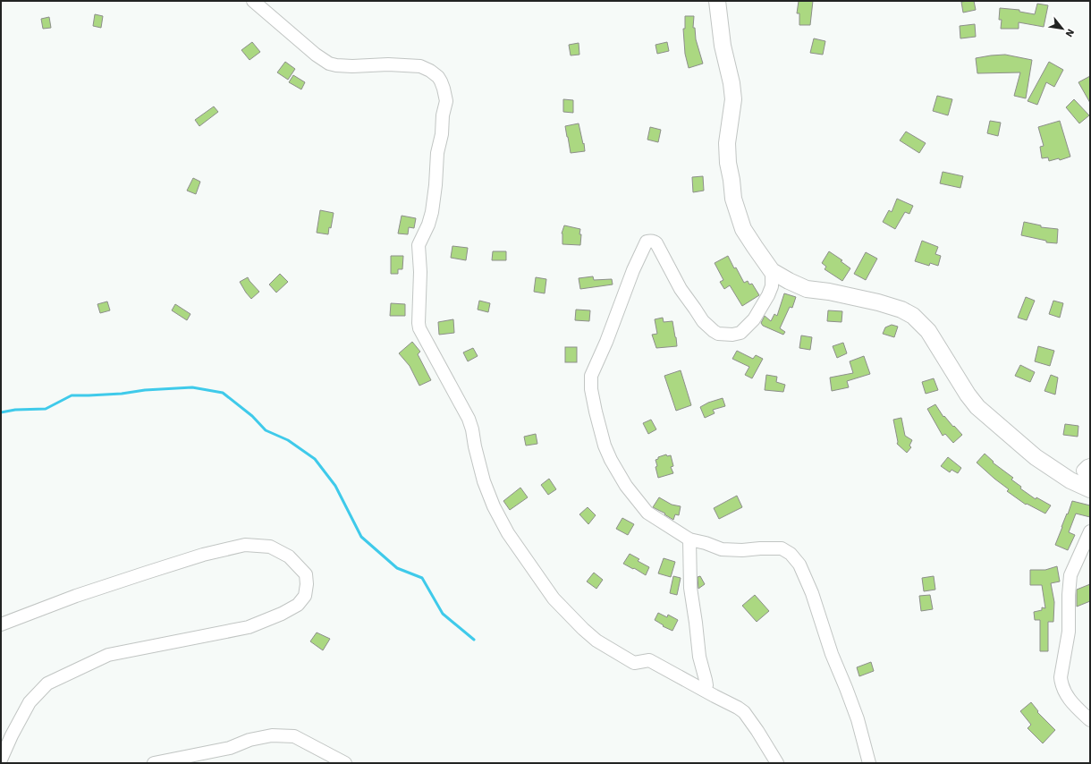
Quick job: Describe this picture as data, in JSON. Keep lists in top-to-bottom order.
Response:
{
  "north": "bottom right"
}
